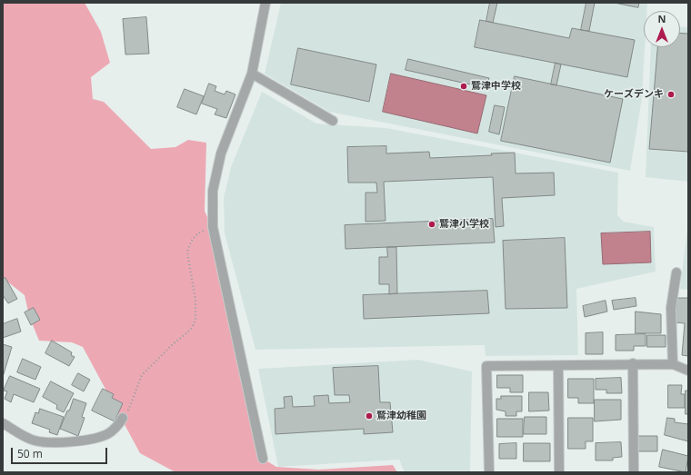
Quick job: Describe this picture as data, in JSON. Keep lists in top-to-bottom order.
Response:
{
  "places": [
    "鷲津中学校",
    "ケーズデンキ",
    "鷲津小学校",
    "鷲津幼稚園"
  ],
  "scale_bar": "50 m",
  "north": "top"
}
